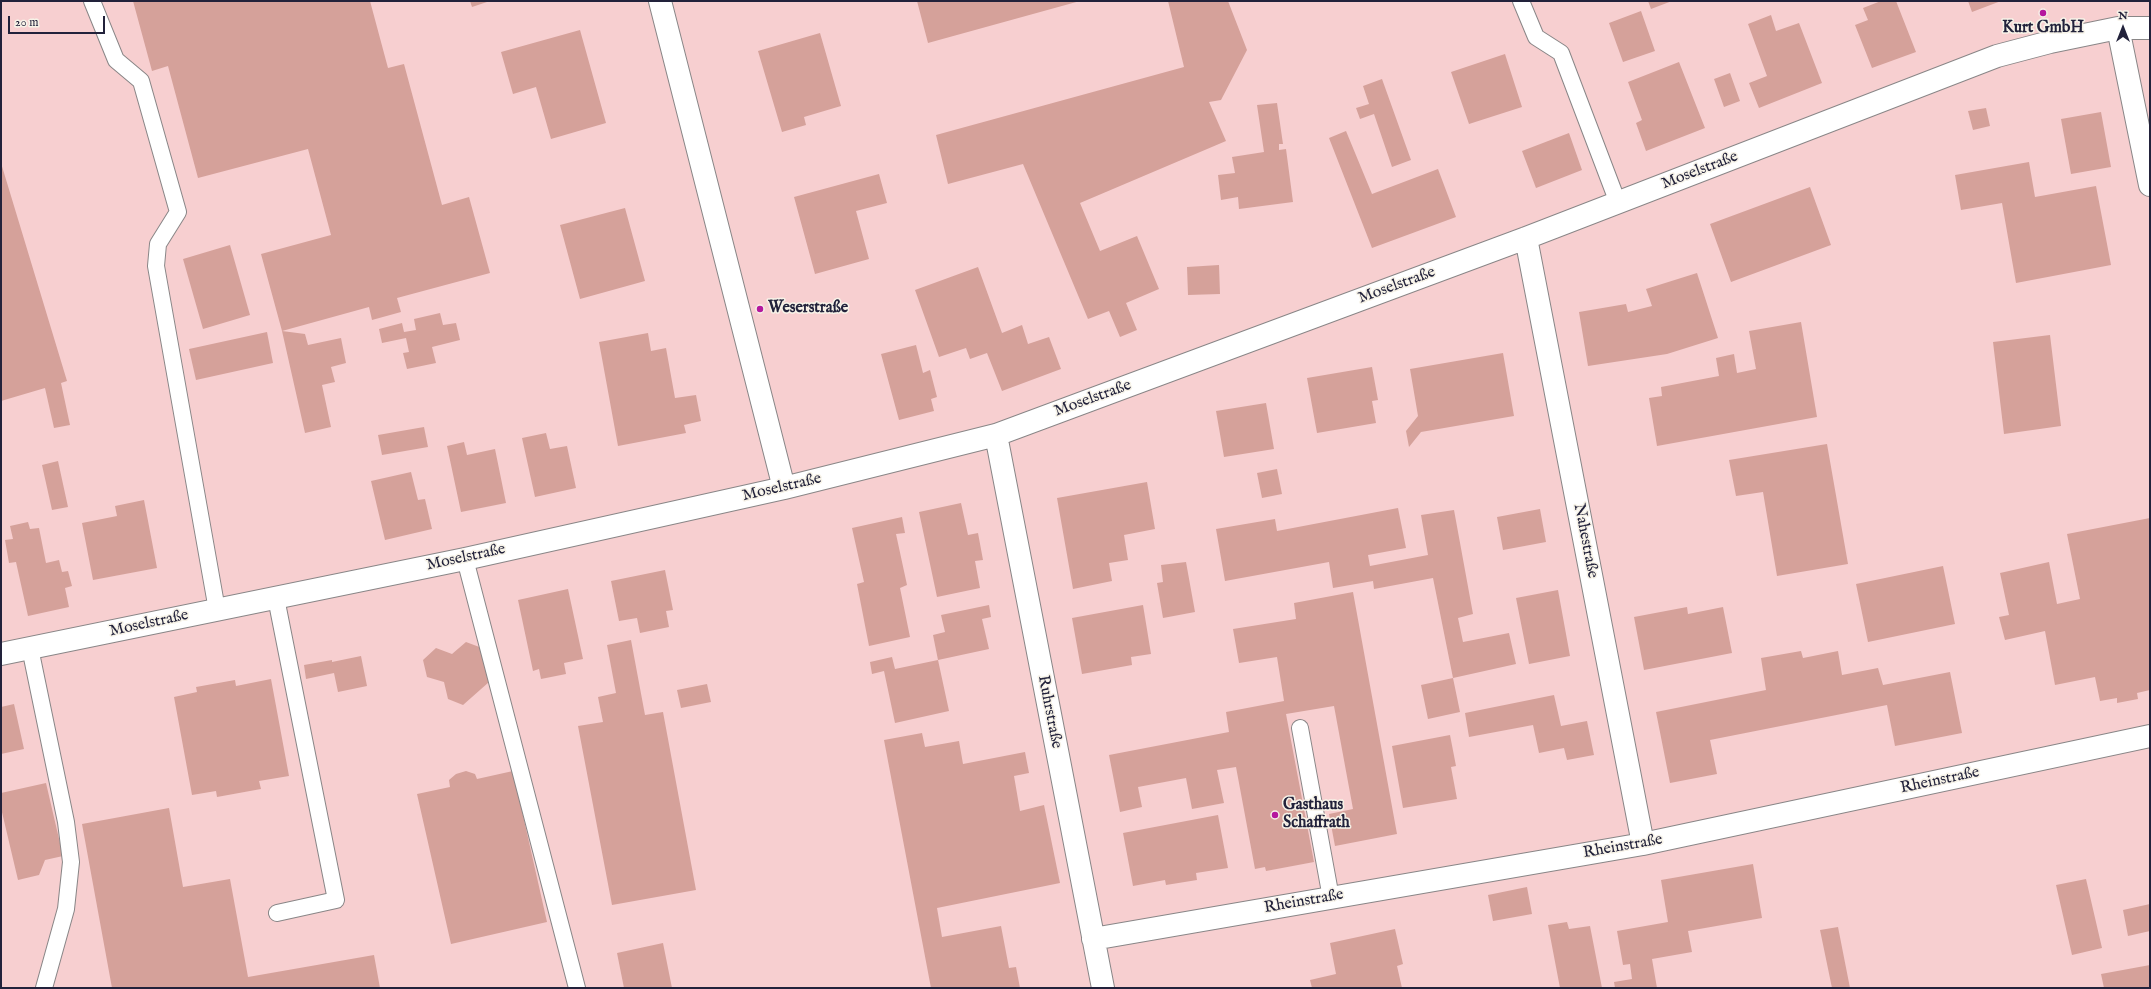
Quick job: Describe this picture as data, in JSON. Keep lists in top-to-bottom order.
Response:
{
  "streets": {
    "street": [
      "Moselstraße",
      "Nahestraße",
      "Ruhrstraße",
      "Rheinstraße"
    ]
  },
  "crossings": [
    ["Moselstraße", "Nahestraße"],
    ["Moselstraße", "Ruhrstraße"],
    ["Nahestraße", "Rheinstraße"],
    ["Ruhrstraße", "Rheinstraße"]
  ],
  "places": ["Kurt GmbH", "Weserstraße", "Gasthaus Schaffrath"],
  "scale_bar": "20 m",
  "north": "top"
}
